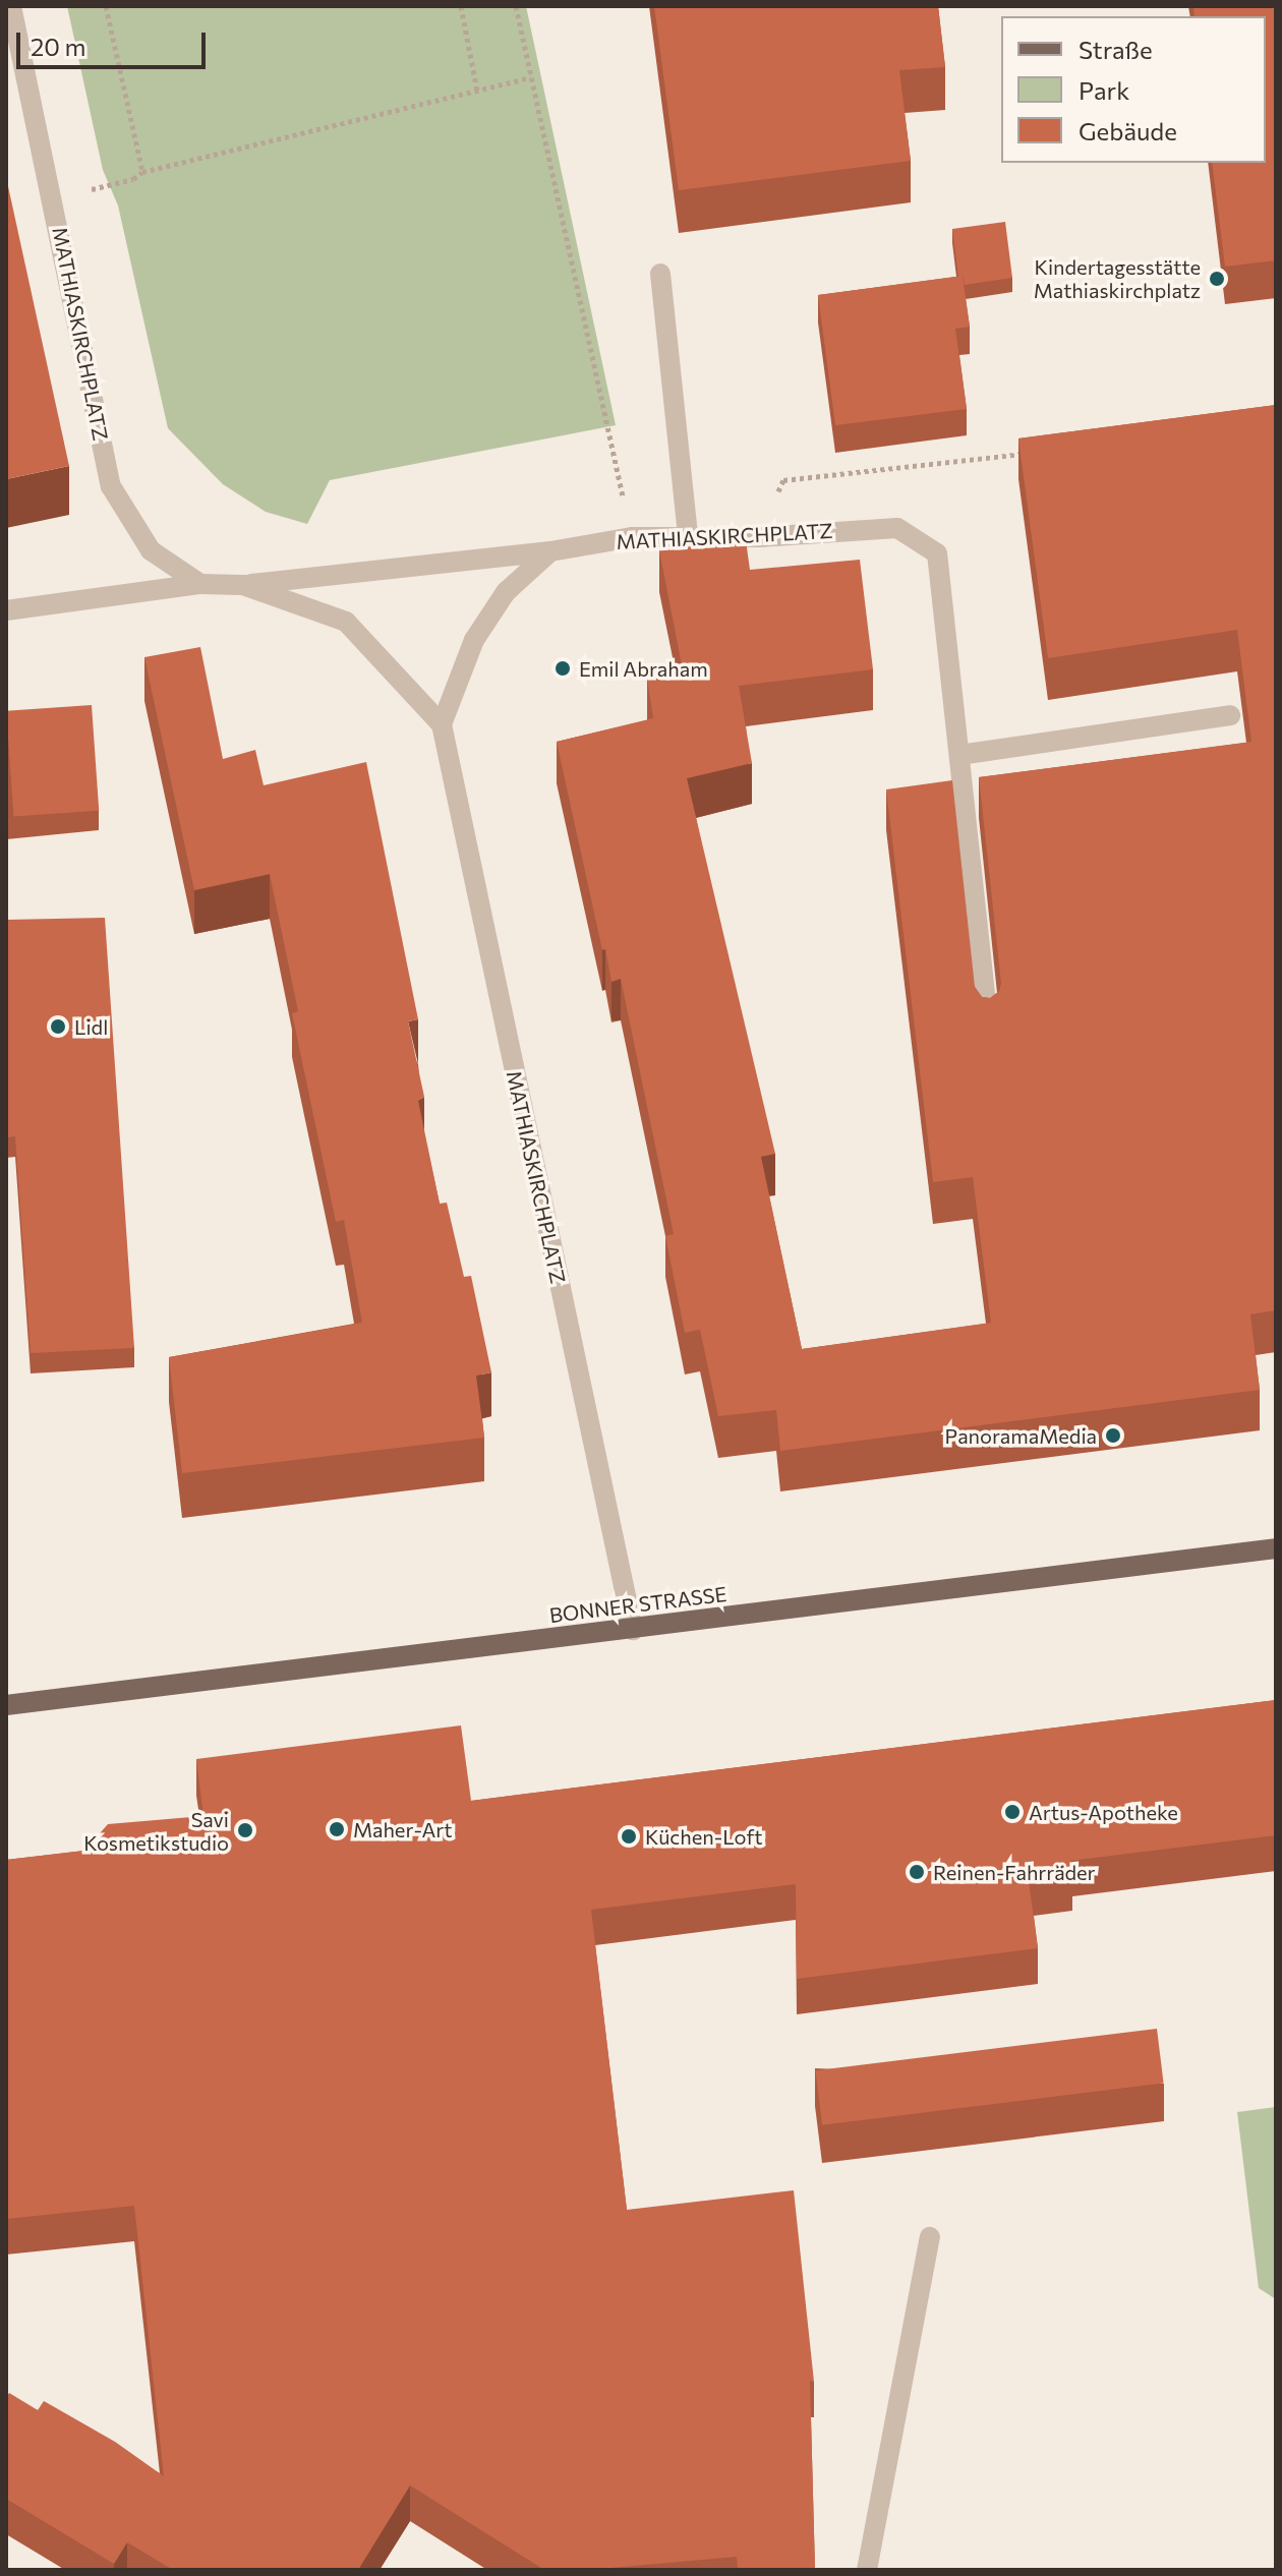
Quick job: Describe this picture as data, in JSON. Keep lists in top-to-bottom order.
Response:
{
  "streets": {
    "main road": ["BONNER STRASSE"],
    "street": ["MATHIASKIRCHPLATZ"]
  },
  "crossings": [
    ["MATHIASKIRCHPLATZ", "BONNER STRASSE"]
  ],
  "places": [
    "Kindertagesstätte Mathiaskirchplatz",
    "Emil Abraham",
    "Lidl",
    "PanoramaMedia",
    "Artus-Apotheke",
    "Maher-Art",
    "Savi Kosmetikstudio",
    "Küchen-Loft",
    "Reinen-Fahrräder"
  ],
  "legend": ["Straße", "Park", "Gebäude"],
  "scale_bar": "20 m"
}
